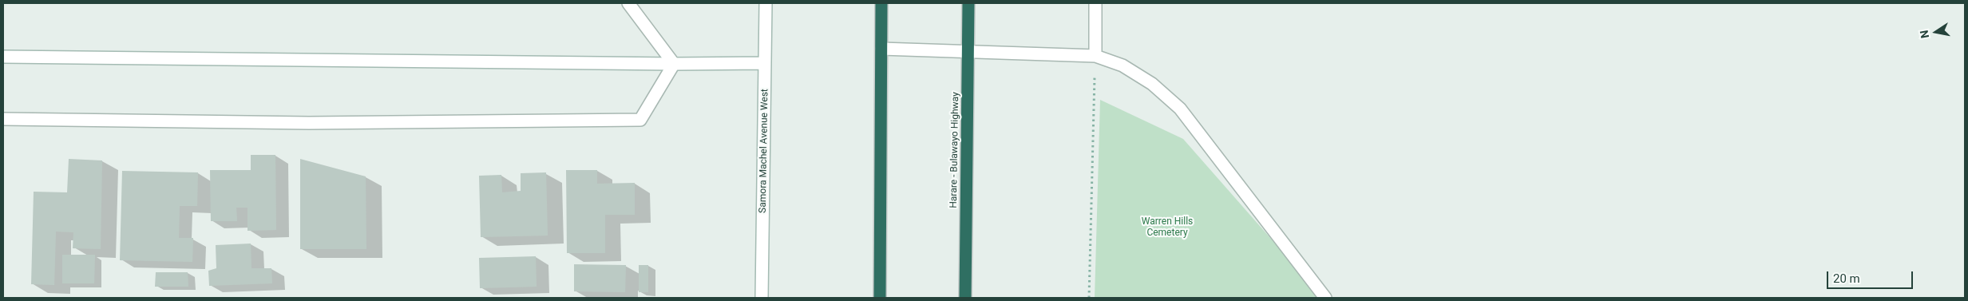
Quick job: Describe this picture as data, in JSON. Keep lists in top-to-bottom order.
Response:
{
  "streets": {
    "highway": ["Harare - Bulawayo Highway"],
    "street": ["Samora Machel Avenue West"]
  },
  "parks": ["Warren Hills Cemetery"],
  "scale_bar": "20 m",
  "north": "left"
}
